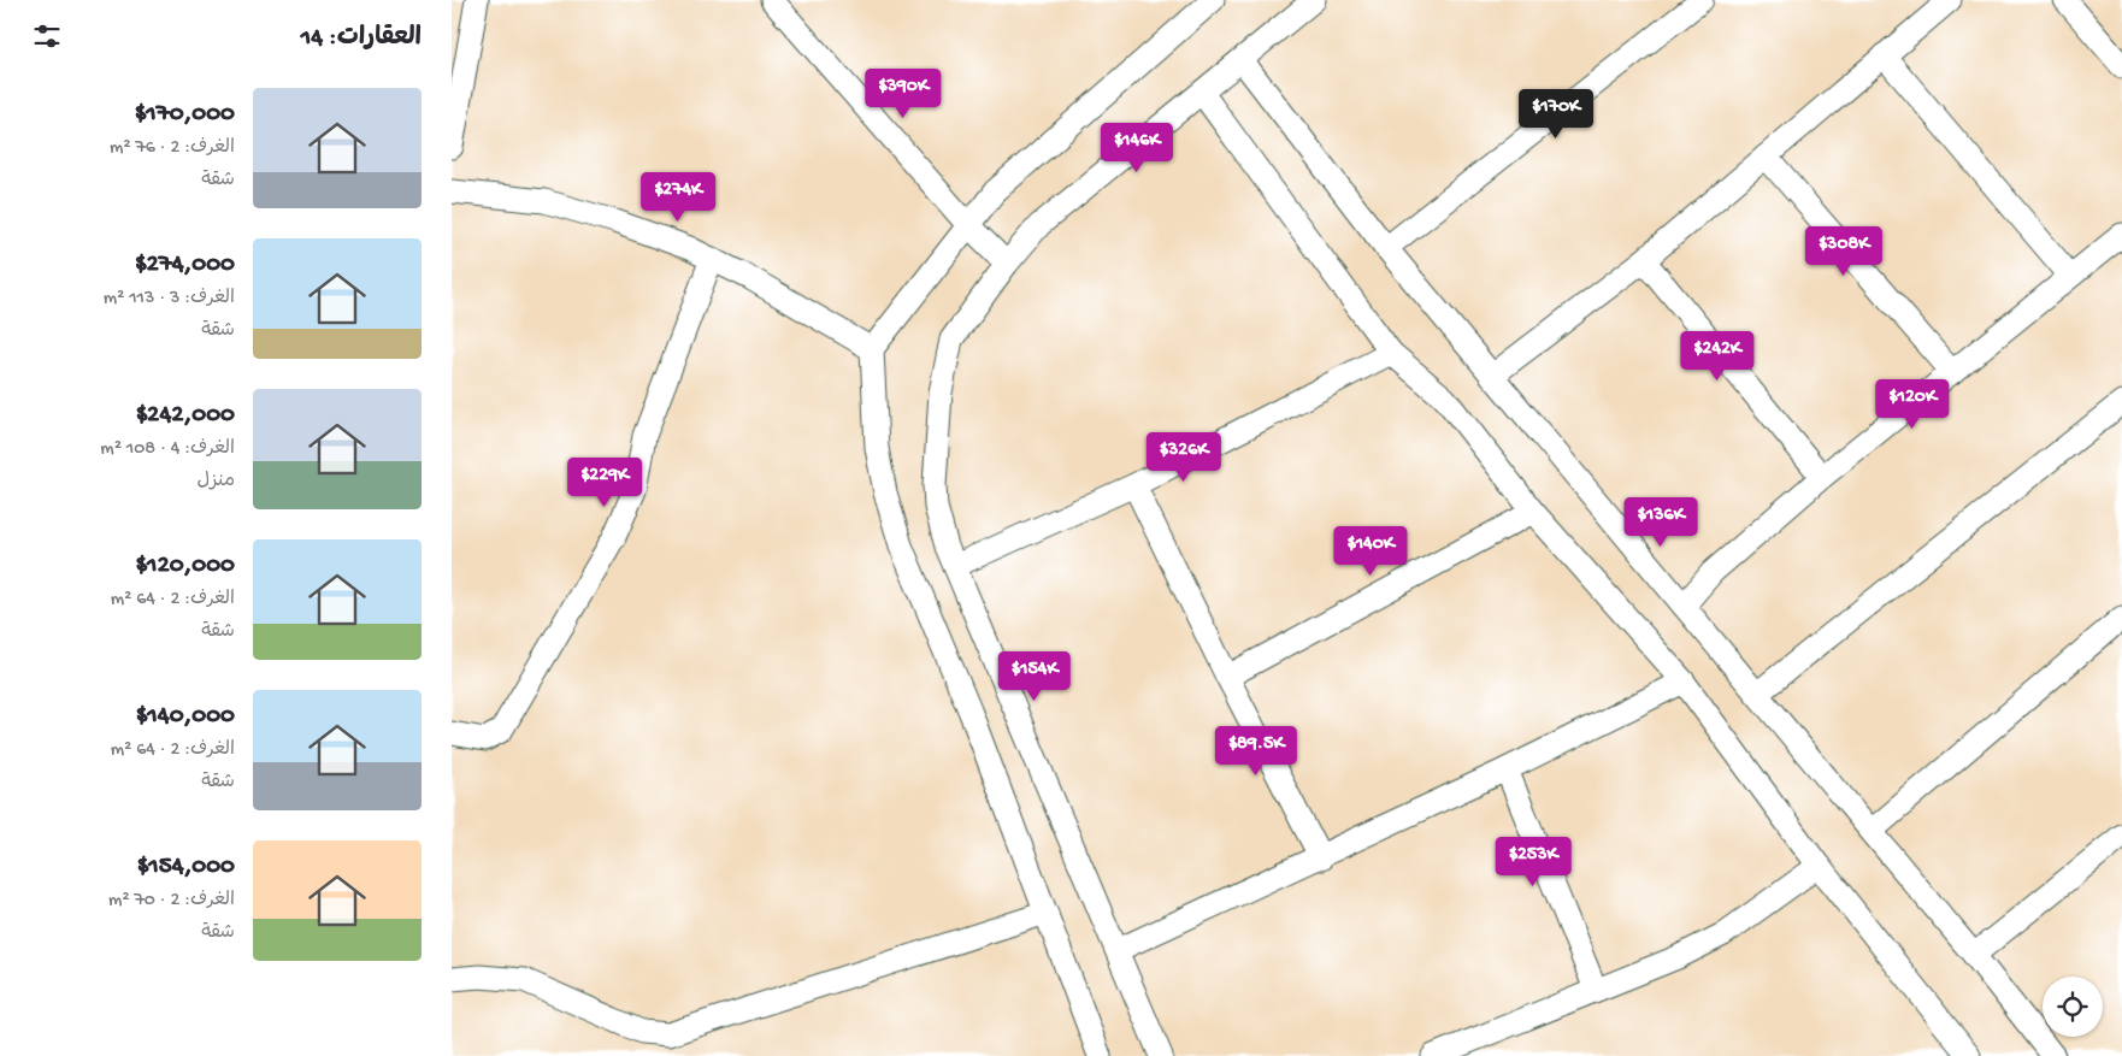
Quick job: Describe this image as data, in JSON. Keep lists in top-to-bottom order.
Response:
{
  "page": {
    "heading": "العقارات: 14",
    "price": [
      "$390K",
      "$170K",
      "$146K",
      "$274K",
      "$308K",
      "$242K",
      "$120K",
      "$326K",
      "$229K",
      "$136K",
      "$140K",
      "$154K",
      "$89.5K",
      "$253K"
    ],
    "list": [
      {
        "name": "$170,000",
        "note": "الغرف: 2 · 76 m² · شقة"
      },
      {
        "name": "$274,000",
        "note": "الغرف: 3 · 113 m² · شقة"
      },
      {
        "name": "$242,000",
        "note": "الغرف: 4 · 108 m² · منزل"
      },
      {
        "name": "$120,000",
        "note": "الغرف: 2 · 64 m² · شقة"
      },
      {
        "name": "$140,000",
        "note": "الغرف: 2 · 64 m² · شقة"
      },
      {
        "name": "$154,000",
        "note": "الغرف: 2 · 70 m² · شقة"
      }
    ]
  }
}
